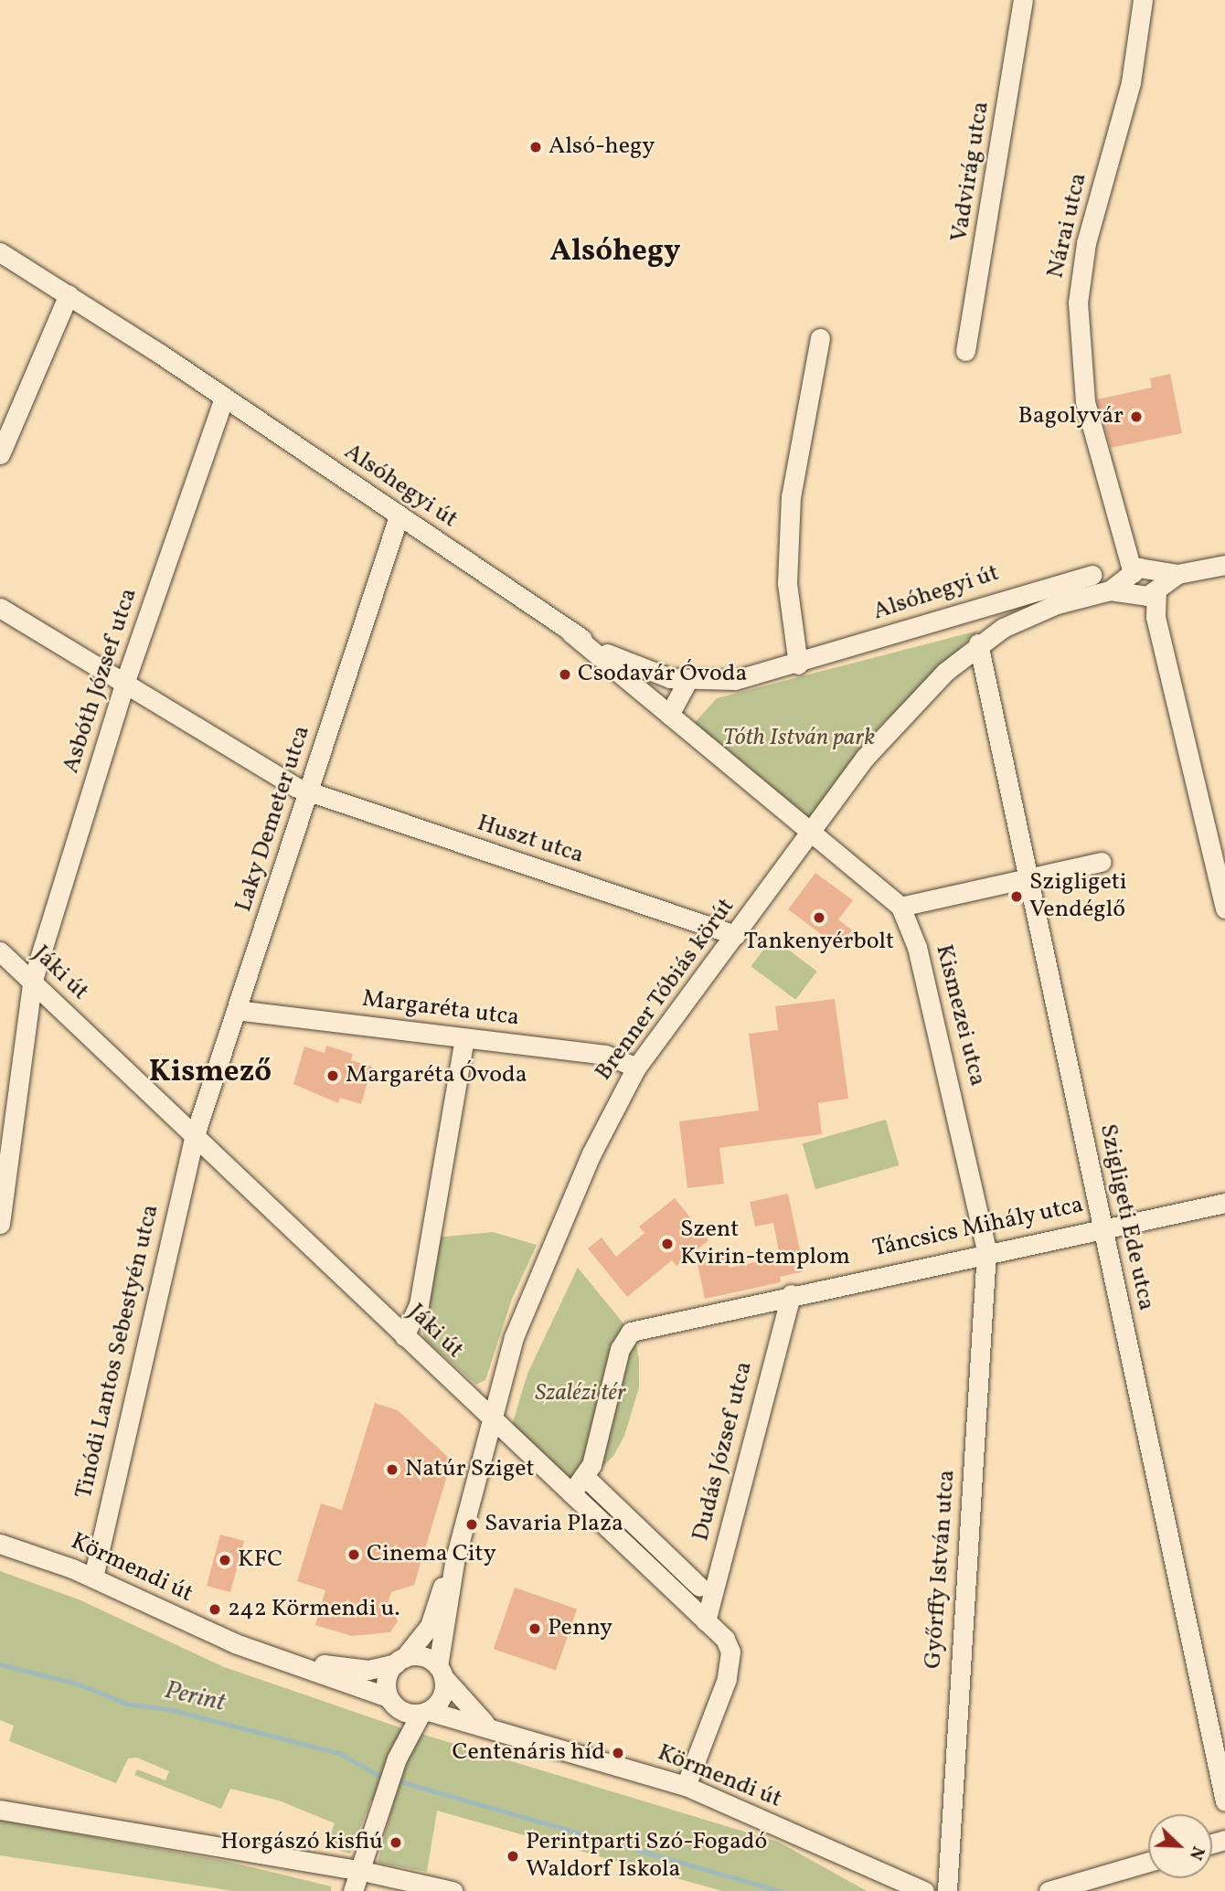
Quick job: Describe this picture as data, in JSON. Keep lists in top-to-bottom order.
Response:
{
  "streets": {
    "street": [
      "Vadvirág utca",
      "Nárai utca",
      "Alsóhegyi út",
      "Asbóth József utca",
      "Laky Demeter utca",
      "Huszt utca",
      "Jáki út",
      "Brenner Tóbiás körút",
      "Margaréta utca",
      "Kismezei utca",
      "Szigligeti Ede utca",
      "Táncsics Mihály utca",
      "Tinódi Lantos Sebestyén utca",
      "Dudás József utca",
      "Körmendi út",
      "Győrffy István utca"
    ]
  },
  "crossings": [
    ["Nárai utca", "Brenner Tóbiás körút"],
    ["Alsóhegyi út", "Asbóth József utca"],
    ["Alsóhegyi út", "Laky Demeter utca"],
    ["Alsóhegyi út", "Kismezei utca"],
    ["Asbóth József utca", "Huszt utca"],
    ["Asbóth József utca", "Jáki út"],
    ["Laky Demeter utca", "Huszt utca"],
    ["Laky Demeter utca", "Jáki út"],
    ["Laky Demeter utca", "Margaréta utca"],
    ["Laky Demeter utca", "Tinódi Lantos Sebestyén utca"],
    ["Huszt utca", "Brenner Tóbiás körút"],
    ["Jáki út", "Brenner Tóbiás körút"],
    ["Jáki út", "Tinódi Lantos Sebestyén utca"],
    ["Jáki út", "Dudás József utca"],
    ["Jáki út", "Körmendi út"],
    ["Brenner Tóbiás körút", "Margaréta utca"],
    ["Brenner Tóbiás körút", "Kismezei utca"],
    ["Brenner Tóbiás körút", "Szigligeti Ede utca"],
    ["Brenner Tóbiás körút", "Körmendi út"],
    ["Kismezei utca", "Táncsics Mihály utca"],
    ["Kismezei utca", "Győrffy István utca"],
    ["Szigligeti Ede utca", "Táncsics Mihály utca"],
    ["Táncsics Mihály utca", "Dudás József utca"],
    ["Táncsics Mihály utca", "Győrffy István utca"],
    ["Tinódi Lantos Sebestyén utca", "Körmendi út"]
  ],
  "districts": ["Alsóhegy", "Kismező"],
  "water": ["Perint"],
  "parks": ["Tóth István park", "Szalézi tér"],
  "places": [
    "Alsó-hegy",
    "Bagolyvár",
    "Csodavár Óvoda",
    "Szigligeti Vendéglő",
    "Tankenyérbolt",
    "Margaréta Óvoda",
    "Szent Kvirin-templom",
    "Natúr Sziget",
    "Savaria Plaza",
    "Cinema City",
    "KFC",
    "242 Körmendi u.",
    "Penny",
    "Centenáris híd",
    "Horgászó kisfiú",
    "Perintparti Szó-Fogadó Waldorf Iskola"
  ],
  "north": "bottom right"
}
